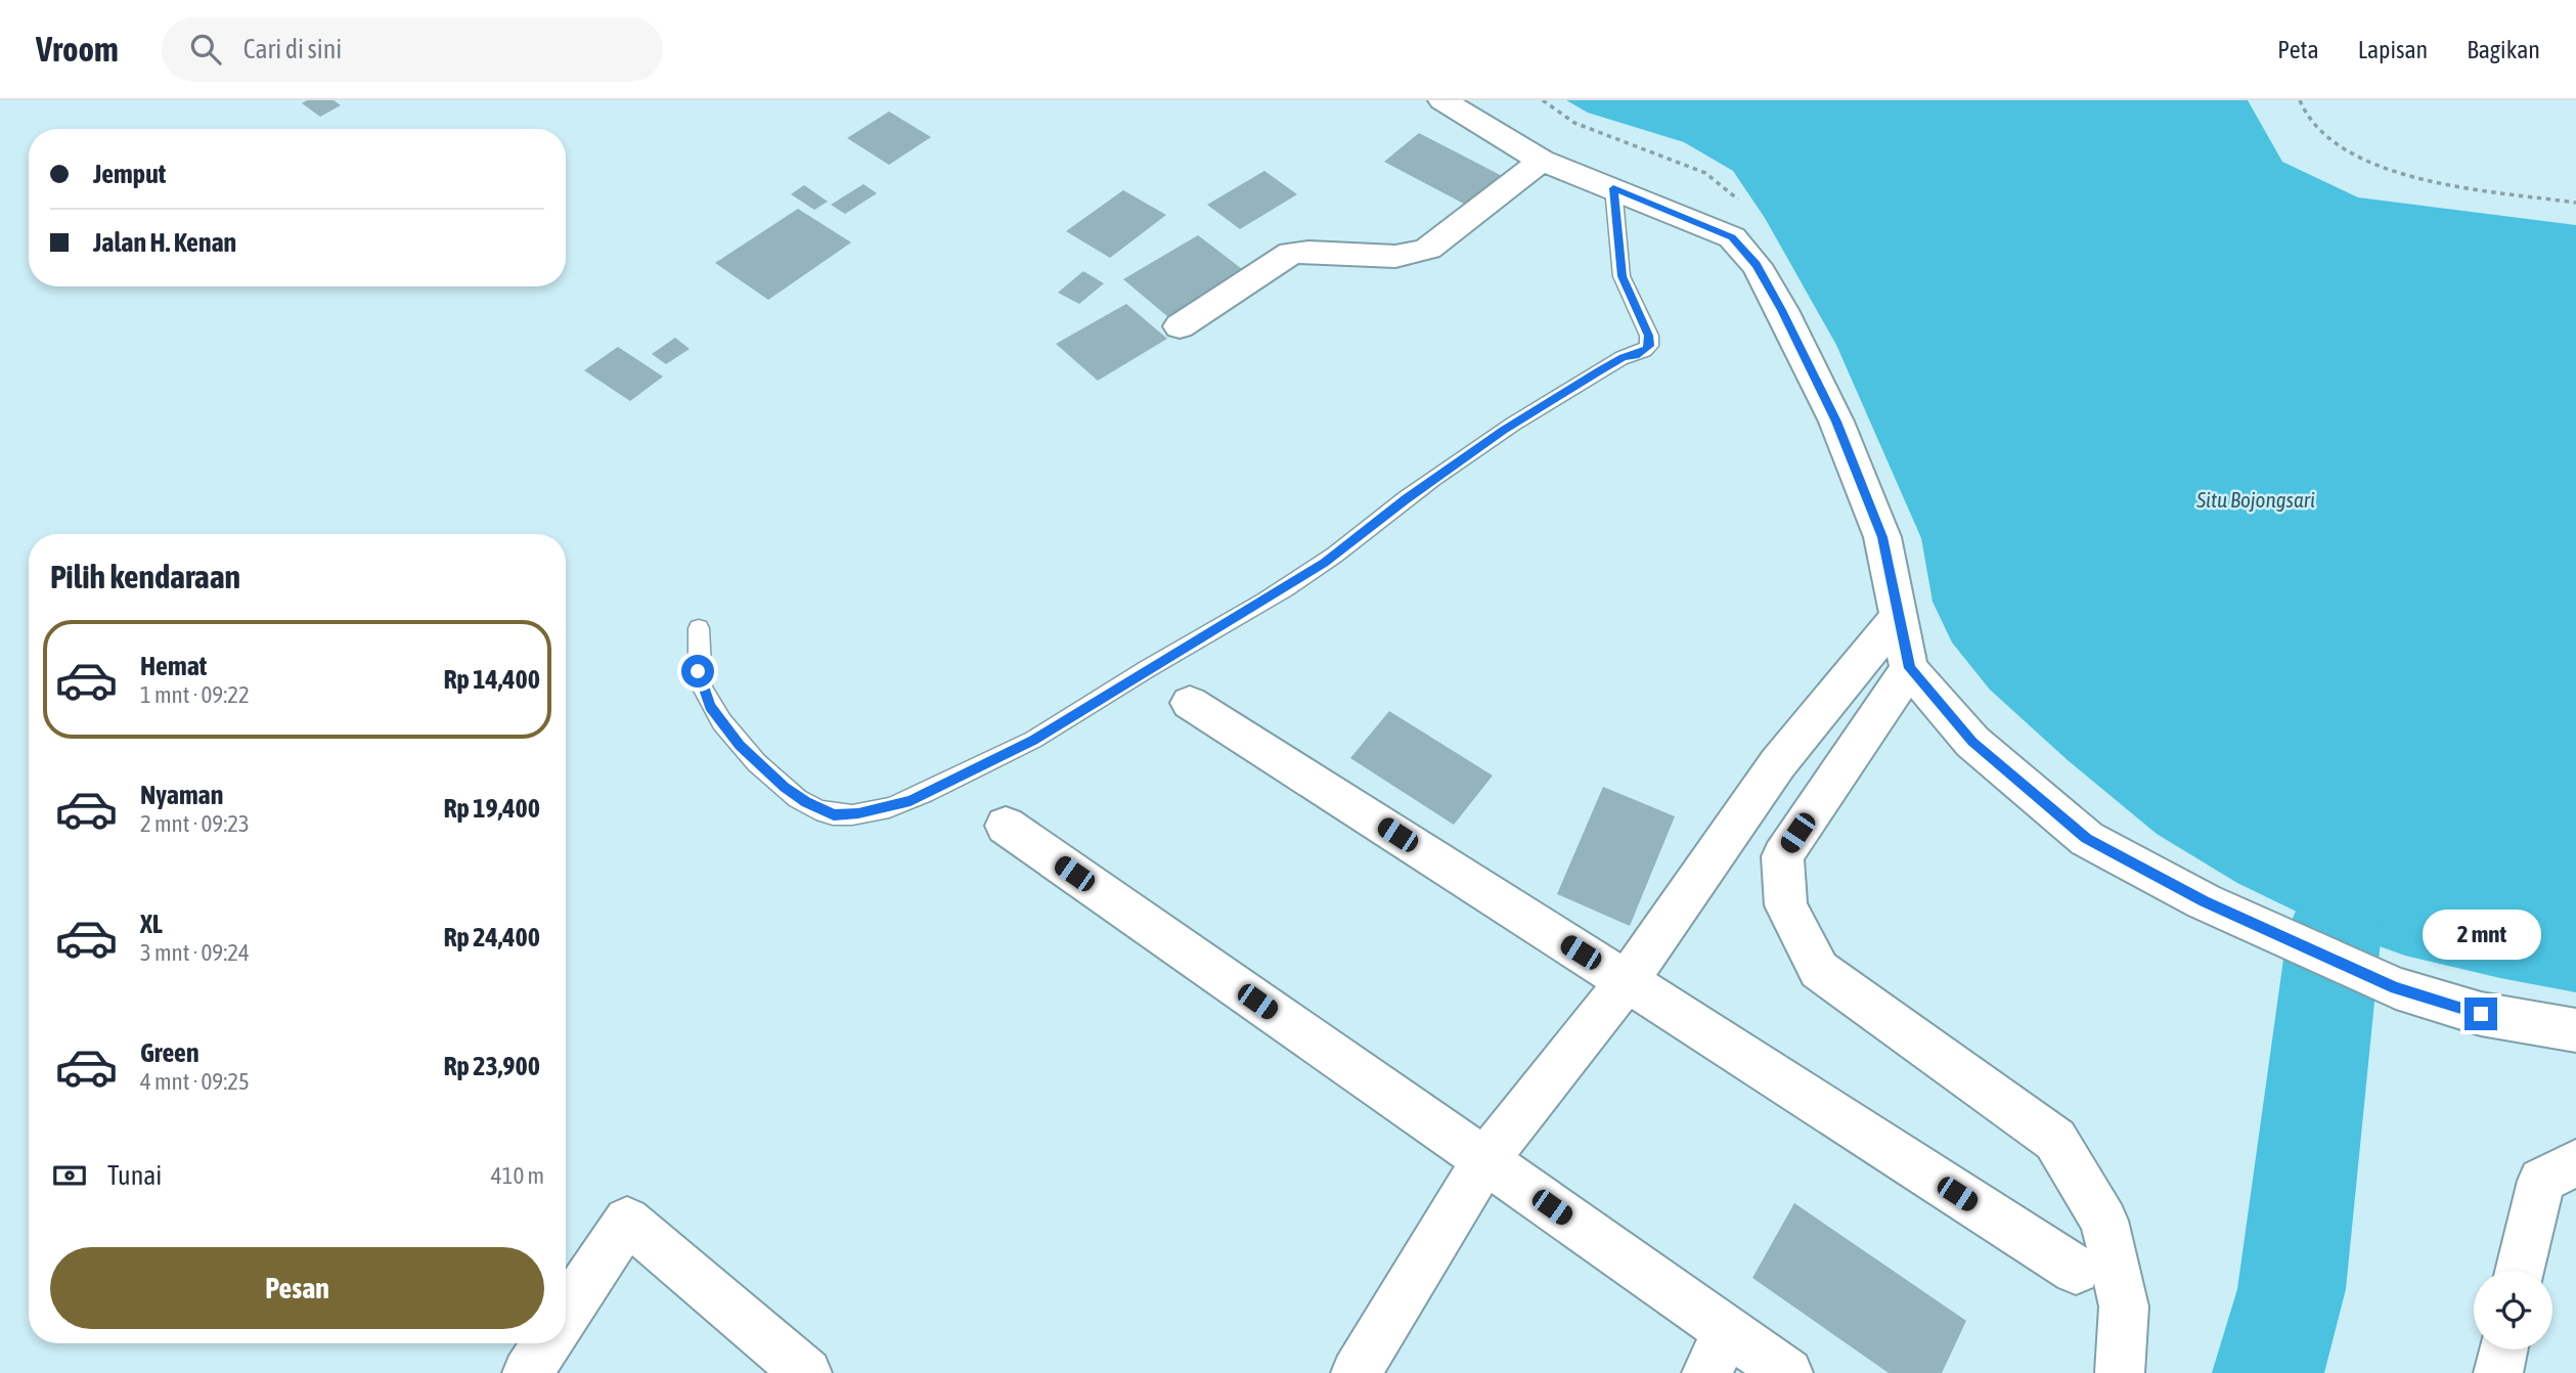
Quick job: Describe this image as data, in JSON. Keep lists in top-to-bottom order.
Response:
{
  "water": ["Situ Bojongsari"],
  "page": {
    "header": "Vroom",
    "search": "Cari di sini",
    "nav": ["Peta", "Lapisan", "Bagikan"],
    "banner": ["Jemput", "Jalan H. Kenan"],
    "heading": "Pilih kendaraan",
    "list": [
      {
        "name": "Hemat",
        "note": "1 mnt · 09:22",
        "value": "Rp 14,400"
      },
      {
        "name": "Nyaman",
        "note": "2 mnt · 09:23",
        "value": "Rp 19,400"
      },
      {
        "name": "XL",
        "note": "3 mnt · 09:24",
        "value": "Rp 24,400"
      },
      {
        "name": "Green",
        "note": "4 mnt · 09:25",
        "value": "Rp 23,900"
      }
    ],
    "bubble": "2 mnt",
    "pay": ["Tunai", "410 m"],
    "buttons": "Pesan"
  }
}
